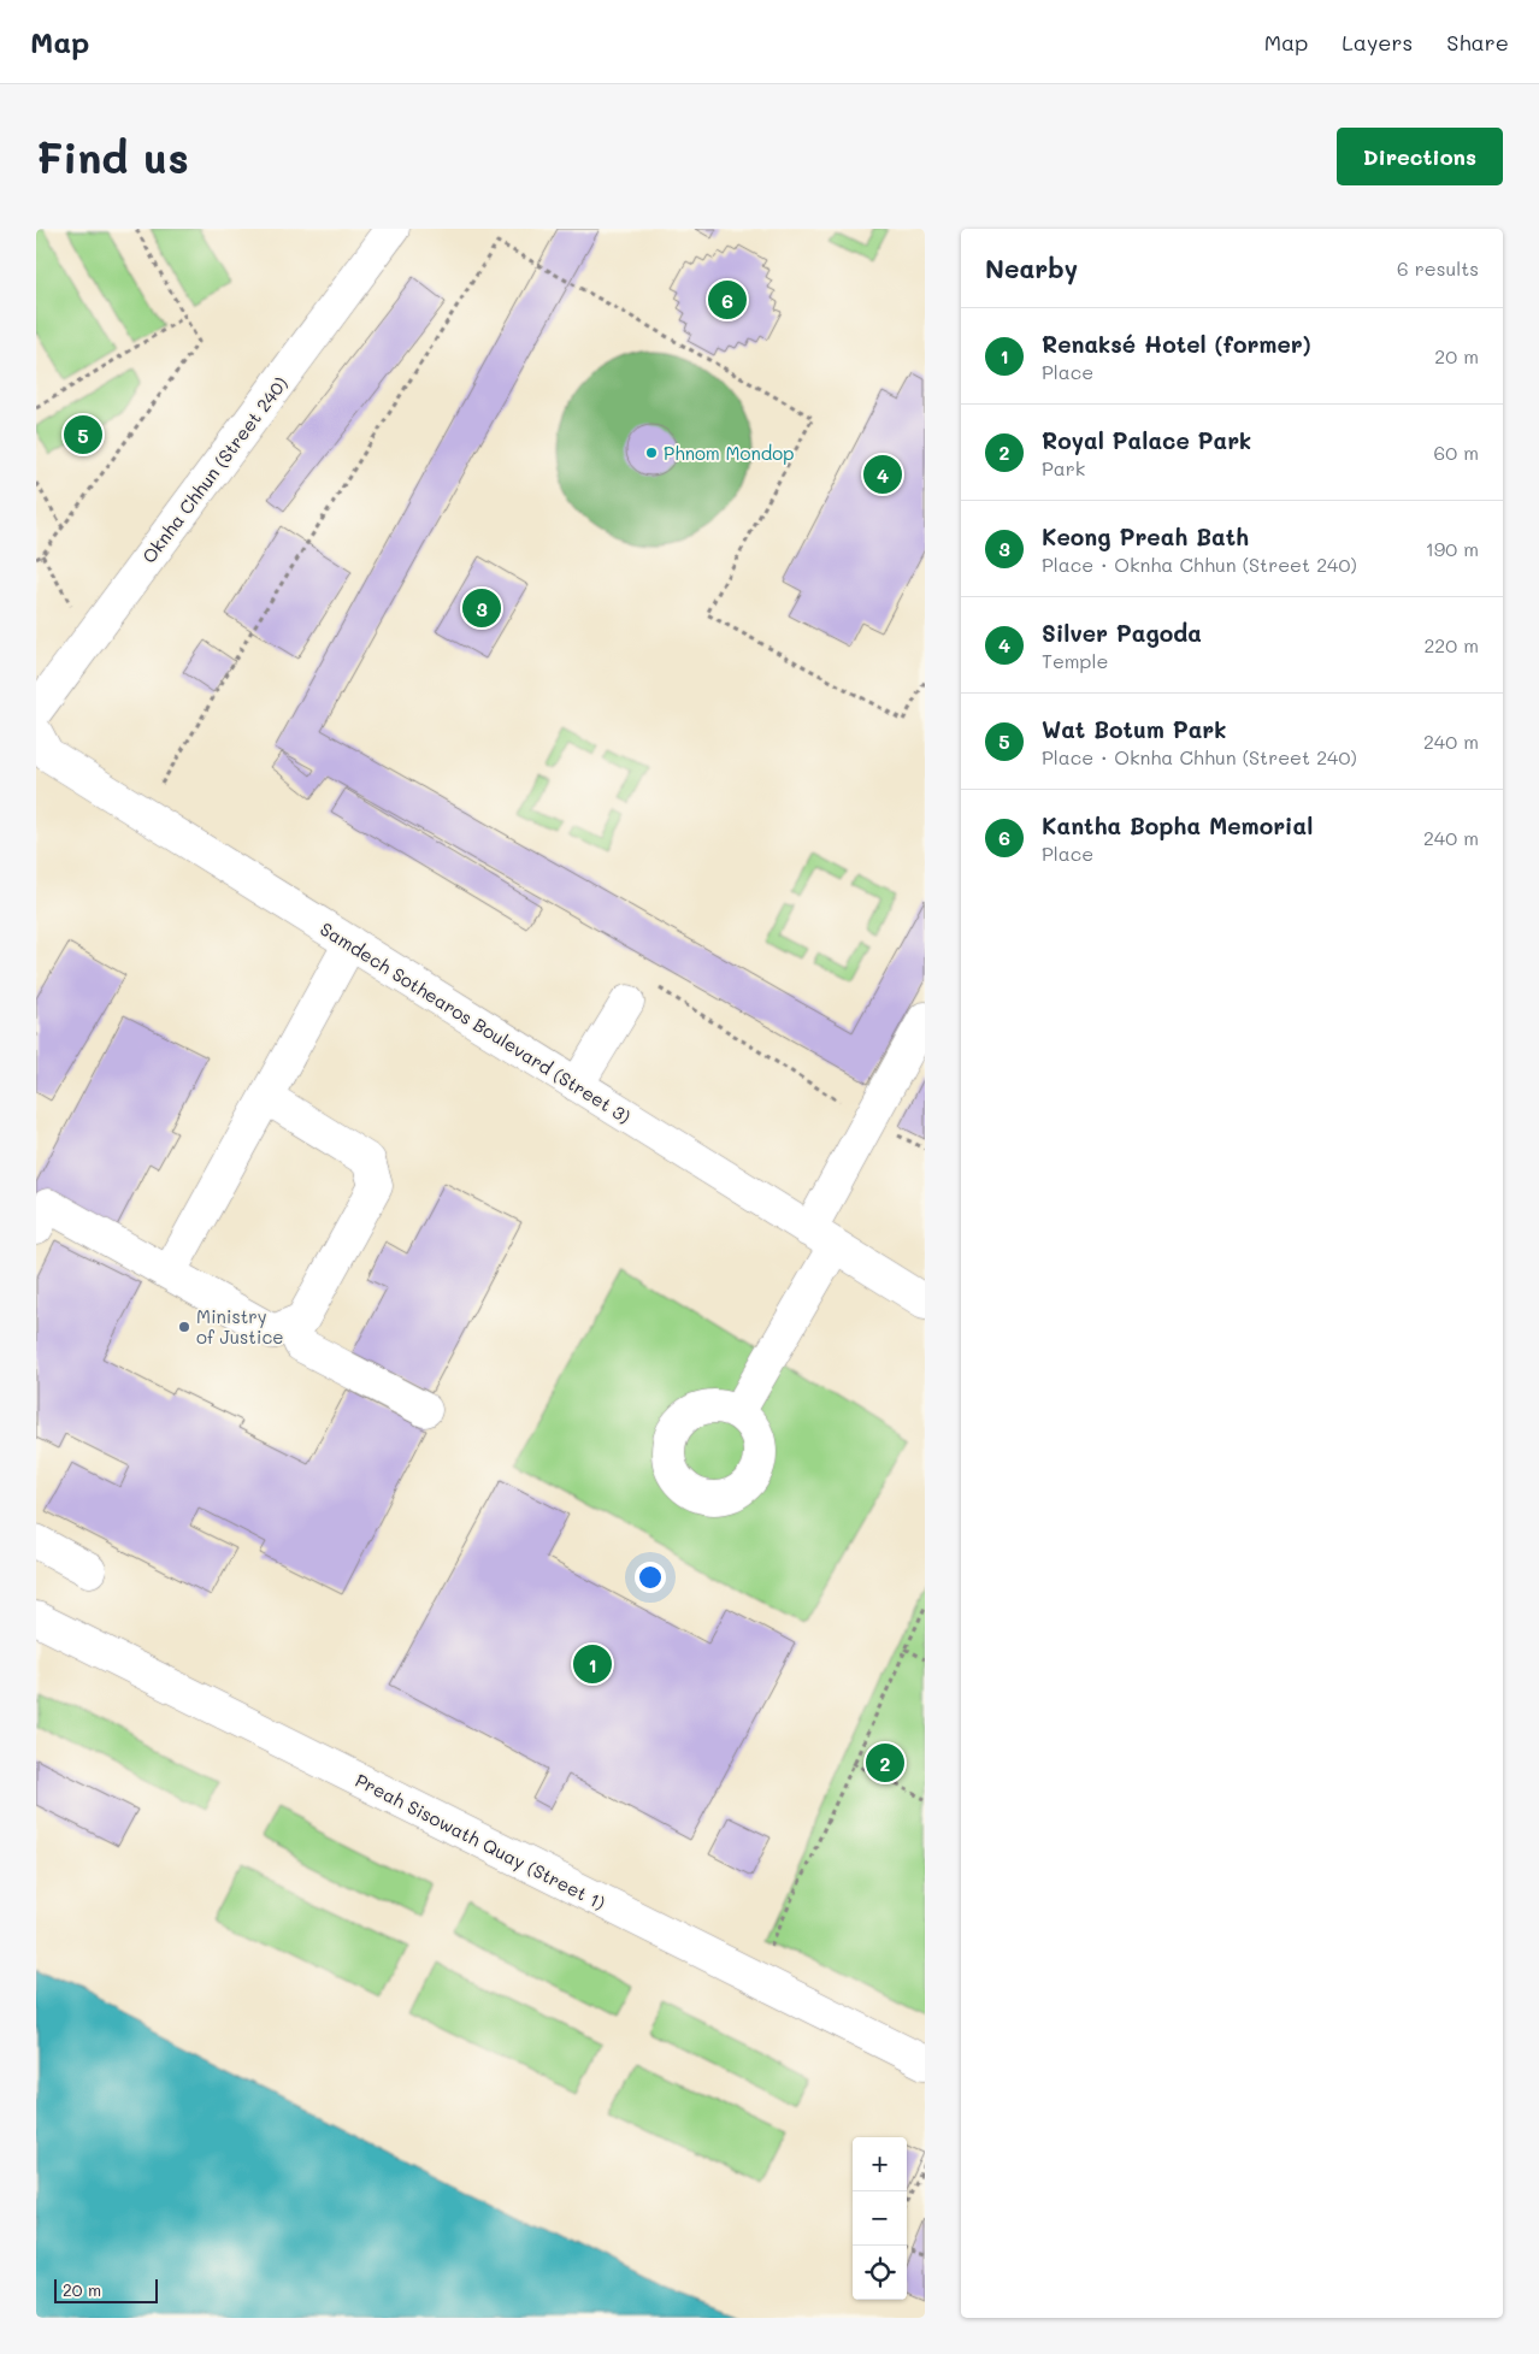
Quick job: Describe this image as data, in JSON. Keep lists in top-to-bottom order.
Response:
{
  "streets": {
    "street": ["Oknha Chhun (Street 240)", "Samdech Sothearos Boulevard (Street 3)", "Preah Sisowath Quay (Street 1)"]
  },
  "places": ["Phnom Mondop", "Ministry of Justice"],
  "scale_bar": "20 m",
  "page": {
    "header": "Map",
    "nav": ["Map", "Layers", "Share"],
    "buttons": "Directions",
    "title": "Find us",
    "heading": ["Nearby", "6 results"],
    "pins": [
      "6",
      "5",
      "4",
      "3",
      "1",
      "2"
    ],
    "list": [
      {
        "mark": "1",
        "name": "Renaksé Hotel (former)",
        "note": "Place",
        "value": "20 m"
      },
      {
        "mark": "2",
        "name": "Royal Palace Park",
        "note": "Park",
        "value": "60 m"
      },
      {
        "mark": "3",
        "name": "Keong Preah Bath",
        "note": "Place · Oknha Chhun (Street 240)",
        "value": "190 m"
      },
      {
        "mark": "4",
        "name": "Silver Pagoda",
        "note": "Temple",
        "value": "220 m"
      },
      {
        "mark": "5",
        "name": "Wat Botum Park",
        "note": "Place · Oknha Chhun (Street 240)",
        "value": "240 m"
      },
      {
        "mark": "6",
        "name": "Kantha Bopha Memorial",
        "note": "Place",
        "value": "240 m"
      }
    ],
    "map_buttons": ["+", "−"],
    "scale": "20 m"
  }
}
